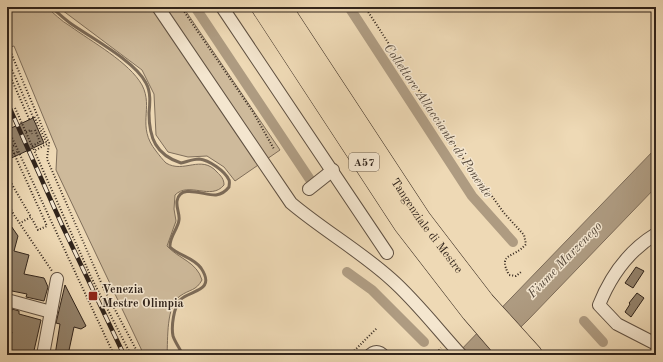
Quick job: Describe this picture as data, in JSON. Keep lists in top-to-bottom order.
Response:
{
  "streets": {
    "highway": ["A57", "Tangenziale di Mestre"]
  },
  "water": ["Collettore Allacciante di Ponente", "Fiume Marzenego"],
  "places": {
    "transit": ["Venezia Mestre Olimpia"]
  }
}
